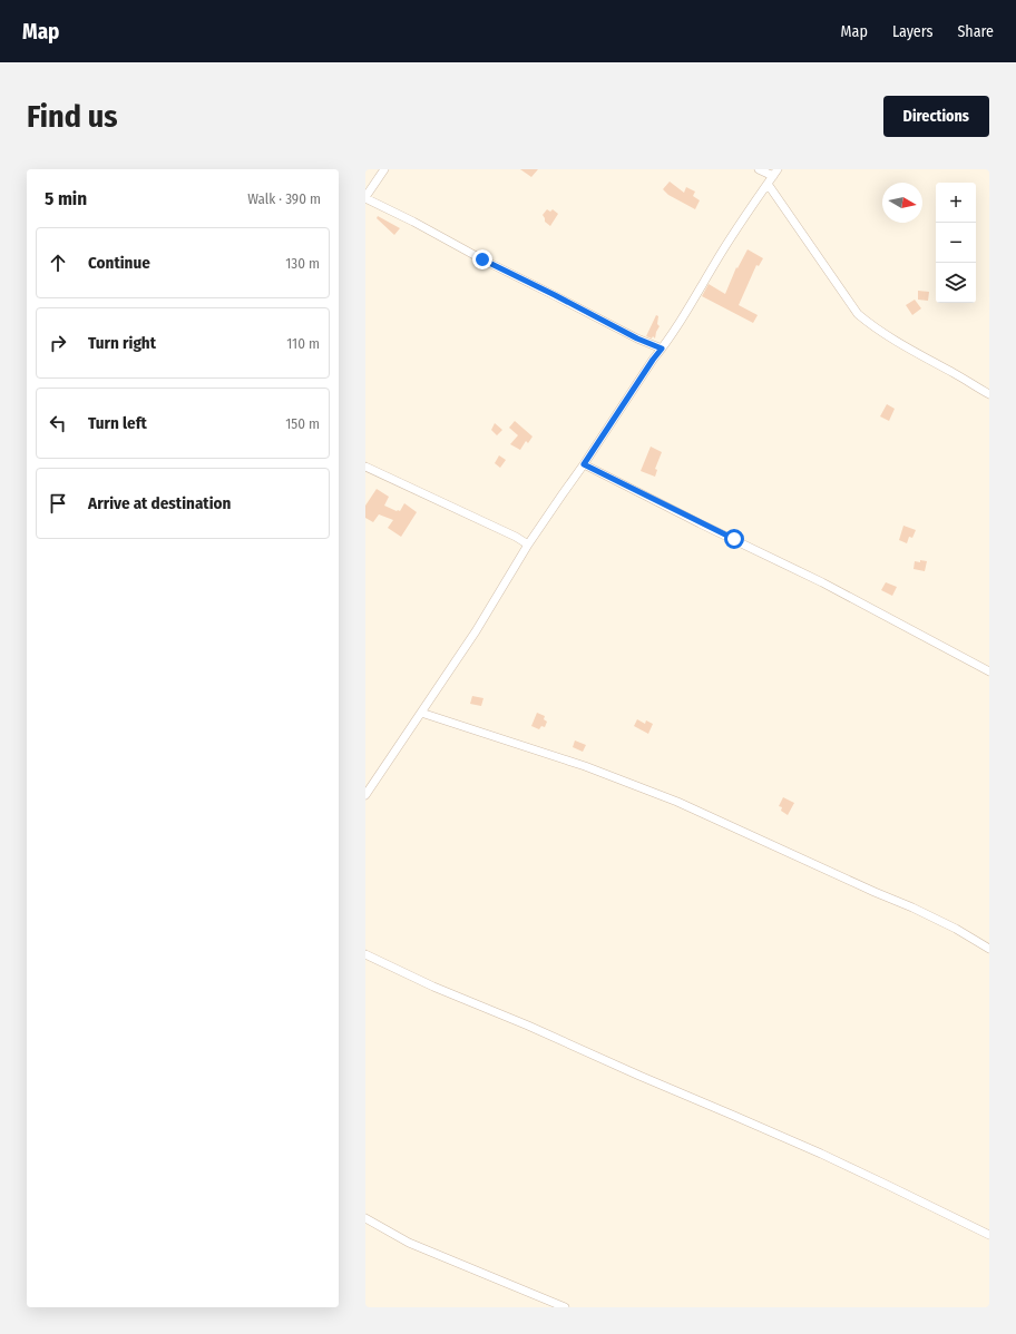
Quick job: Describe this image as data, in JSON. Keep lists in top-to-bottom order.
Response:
{
  "north": "right",
  "page": {
    "header": "Map",
    "nav": ["Map", "Layers", "Share"],
    "buttons": "Directions",
    "title": "Find us",
    "heading": ["5 min", "Walk · 390 m"],
    "map_buttons": ["+", "−"],
    "list": [
      ["Continue", "130 m"],
      ["Turn right", "110 m"],
      ["Turn left", "150 m"],
      "Arrive at destination"
    ]
  }
}
